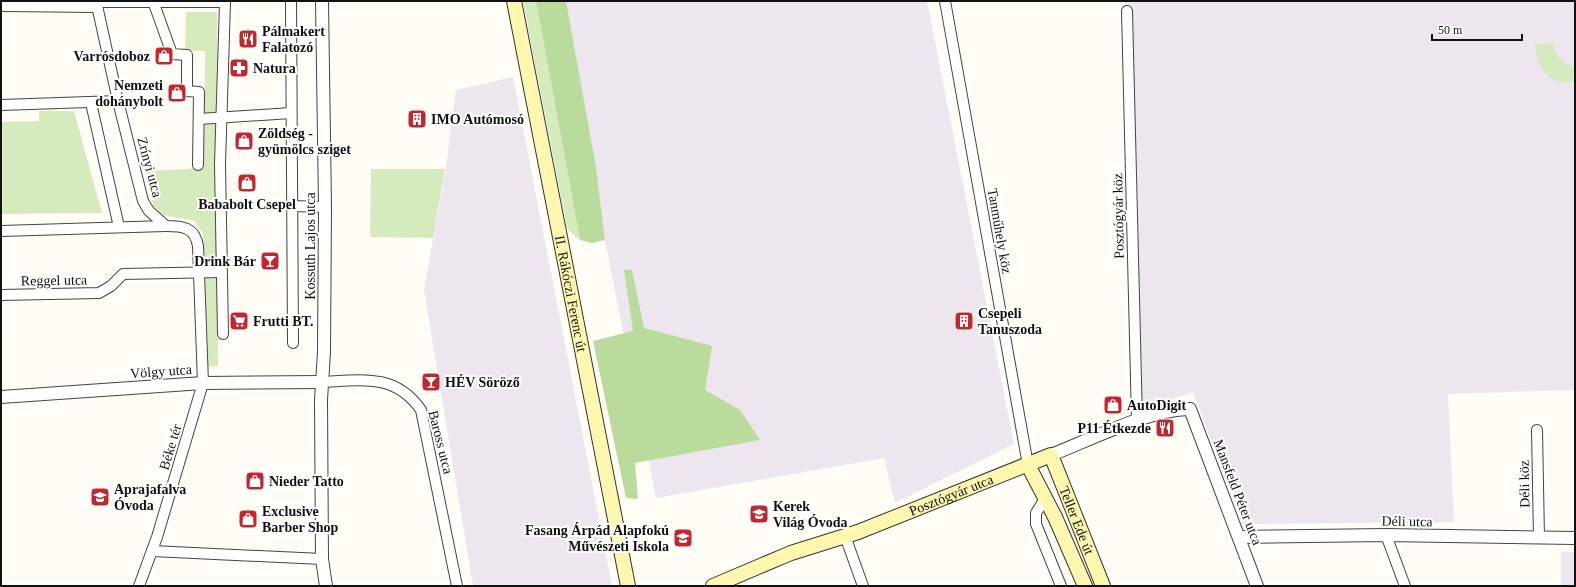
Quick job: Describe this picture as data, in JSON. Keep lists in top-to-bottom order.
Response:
{
  "streets": {
    "main road": ["II. Rákóczi Ferenc út", "Posztógyár utca", "Teller Ede út"],
    "street": [
      "Zrínyi utca",
      "Posztógyár köz",
      "Tanműhely köz",
      "Kossuth Lajos utca",
      "Reggel utca",
      "Völgy utca",
      "Baross utca",
      "Béke tér",
      "Déli köz",
      "Mansfeld Péter utca",
      "Déli utca"
    ]
  },
  "crossings": [
    ["Posztógyár köz", "Posztógyár utca"],
    ["Tanműhely köz", "Posztógyár utca"],
    ["Tanműhely köz", "Teller Ede út"],
    ["Kossuth Lajos utca", "Völgy utca"],
    ["Kossuth Lajos utca", "Baross utca"],
    ["Völgy utca", "Baross utca"],
    ["Völgy utca", "Béke tér"],
    ["Déli köz", "Déli utca"],
    ["Mansfeld Péter utca", "Posztógyár utca"],
    ["Mansfeld Péter utca", "Déli utca"],
    ["Posztógyár utca", "Teller Ede út"]
  ],
  "places": {
    "restaurant": ["Pálmakert Falatozó", "P11 Étkezde"],
    "shop": [
      "Varrósdoboz",
      "Nemzeti dohánybolt",
      "Zöldség - gyümölcs sziget",
      "Bababolt Csepel",
      "AutoDigit",
      "Nieder Tatto",
      "Exclusive Barber Shop"
    ],
    "pharmacy": ["Natura"],
    "building": ["IMO Autómosó", "Csepeli Tanuszoda"],
    "bar": ["Drink Bár", "HÉV Söröző"],
    "supermarket": ["Frutti BT."],
    "school or university": ["Aprajafalva Óvoda", "Kerek Világ Óvoda", "Fasang Árpád Alapfokú Művészeti Iskola"]
  },
  "scale_bar": "50 m"
}
